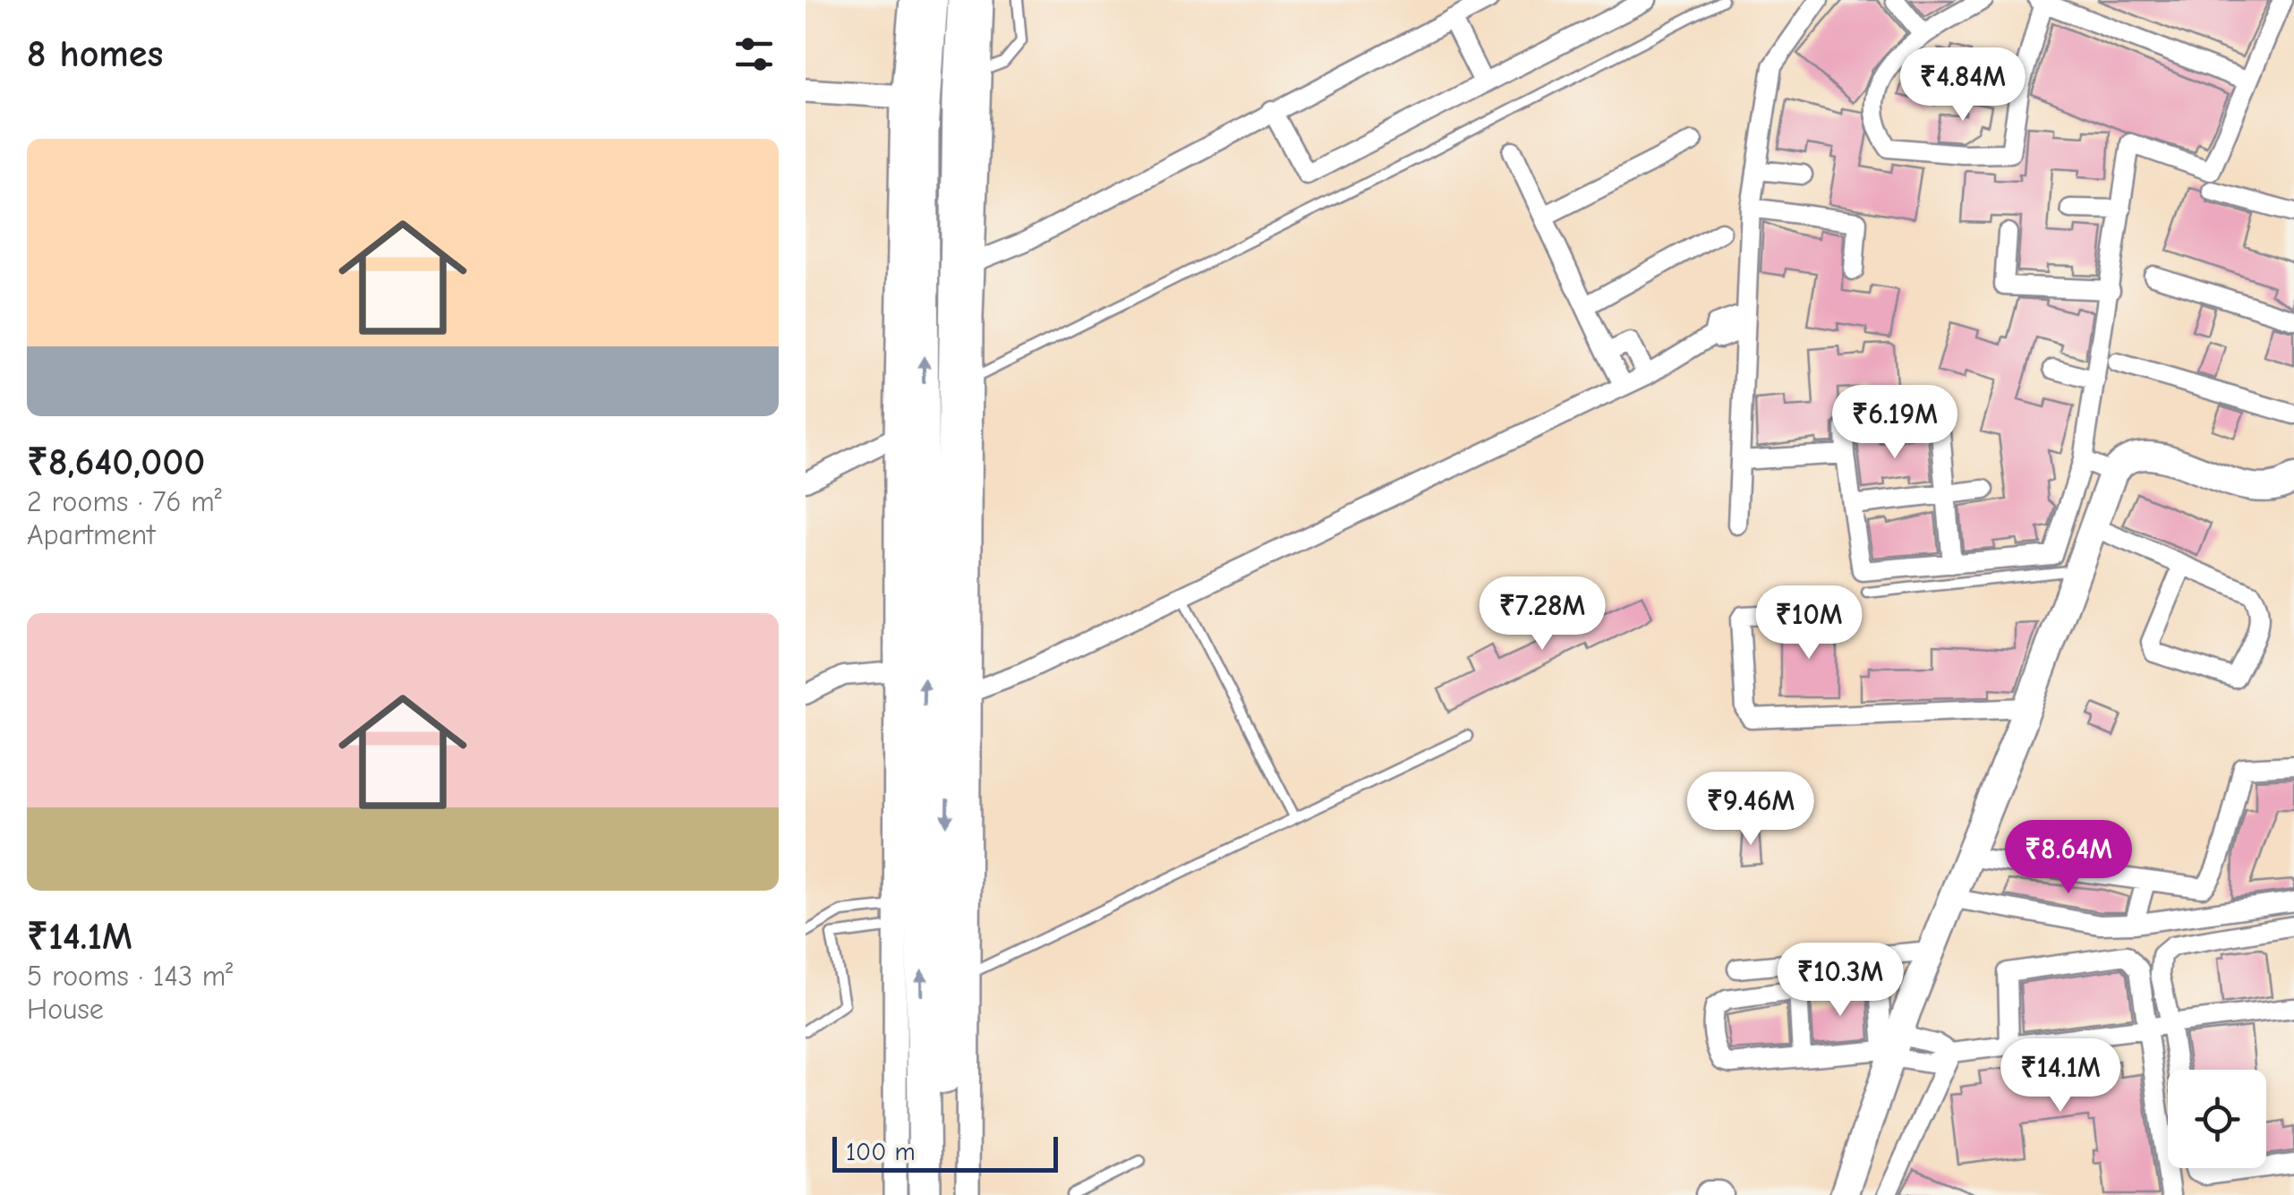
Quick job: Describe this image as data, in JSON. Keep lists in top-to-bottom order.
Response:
{
  "scale_bar": "100 m",
  "page": {
    "heading": "8 homes",
    "price": [
      "₹4.84M",
      "₹6.19M",
      "₹7.28M",
      "₹10M",
      "₹9.46M",
      "₹8.64M",
      "₹10.3M",
      "₹14.1M"
    ],
    "list": [
      {
        "name": "₹8,640,000",
        "note": "2 rooms · 76 m² · Apartment"
      },
      {
        "name": "₹14.1M",
        "note": "5 rooms · 143 m² · House"
      }
    ],
    "scale": "100 m"
  }
}
